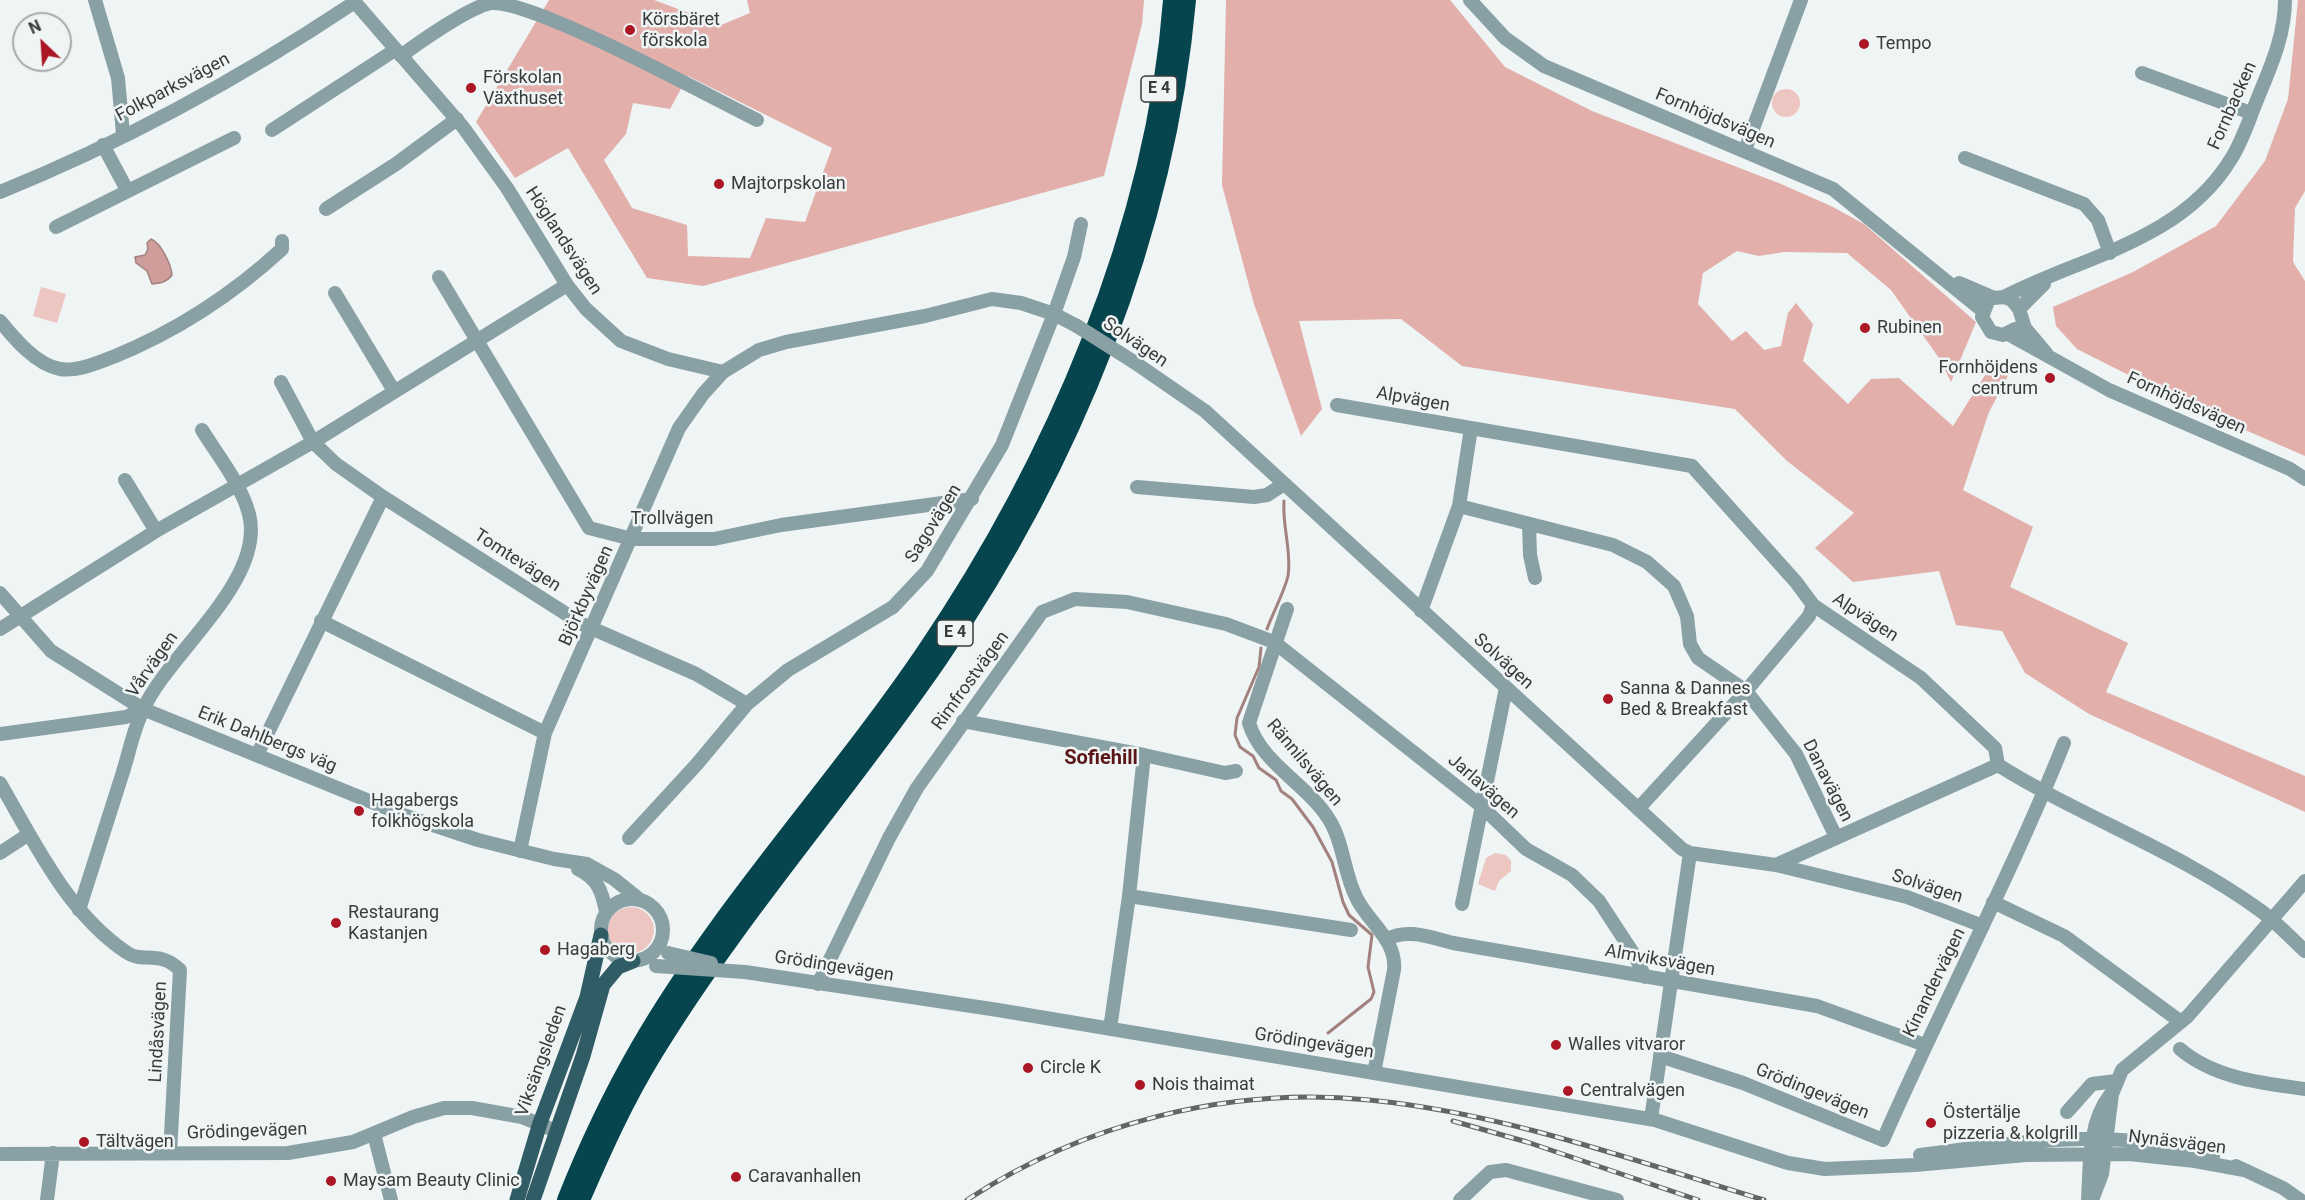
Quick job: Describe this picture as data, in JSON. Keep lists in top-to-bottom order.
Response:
{
  "streets": {
    "highway": ["E 4"],
    "main road": ["Viksängsleden"],
    "street": [
      "Folkparksvägen",
      "Fornbacken",
      "Fornhöjdsvägen",
      "Höglandsvägen",
      "Solvägen",
      "Alpvägen",
      "Trollvägen",
      "Sagovägen",
      "Tomtevägen",
      "Björkbyvägen",
      "Vårvägen",
      "Rimfrostvägen",
      "Erik Dahlbergs väg",
      "Rännilsvägen",
      "Danavägen",
      "Jarlavägen",
      "Almviksvägen",
      "Grödingevägen",
      "Kinandervägen",
      "Lindåsvägen",
      "Nynäsvägen"
    ]
  },
  "crossings": [
    ["Folkparksvägen", "Höglandsvägen"],
    ["Fornbacken", "Fornhöjdsvägen"],
    ["Höglandsvägen", "Björkbyvägen"],
    ["Solvägen", "Sagovägen"],
    ["Solvägen", "Kinandervägen"],
    ["Trollvägen", "Sagovägen"],
    ["Trollvägen", "Björkbyvägen"],
    ["Sagovägen", "Tomtevägen"],
    ["Tomtevägen", "Björkbyvägen"],
    ["Björkbyvägen", "Erik Dahlbergs väg"],
    ["Vårvägen", "Erik Dahlbergs väg"],
    ["Vårvägen", "Lindåsvägen"],
    ["Rimfrostvägen", "Rännilsvägen"],
    ["Rimfrostvägen", "Jarlavägen"],
    ["Rimfrostvägen", "Grödingevägen"],
    ["Erik Dahlbergs väg", "Grödingevägen"],
    ["Erik Dahlbergs väg", "Viksängsleden"],
    ["Rännilsvägen", "Jarlavägen"],
    ["Rännilsvägen", "Almviksvägen"],
    ["Rännilsvägen", "Grödingevägen"],
    ["Jarlavägen", "Almviksvägen"],
    ["Almviksvägen", "Kinandervägen"],
    ["Grödingevägen", "Kinandervägen"],
    ["Grödingevägen", "Lindåsvägen"],
    ["Grödingevägen", "Viksängsleden"],
    ["Grödingevägen", "Nynäsvägen"]
  ],
  "districts": ["Sofiehill"],
  "places": [
    "Körsbäret förskola",
    "Tempo",
    "Förskolan Växthuset",
    "Majtorpskolan",
    "Rubinen",
    "Fornhöjdens centrum",
    "Sanna & Dannes Bed & Breakfast",
    "Hagabergs folkhögskola",
    "Restaurang Kastanjen",
    "Hagaberg",
    "Walles vitvaror",
    "Circle K",
    "Nois thaimat",
    "Centralvägen",
    "Östertälje pizzeria & kolgrill",
    "Tältvägen",
    "Caravanhallen",
    "Maysam Beauty Clinic"
  ],
  "north": "top left"
}
